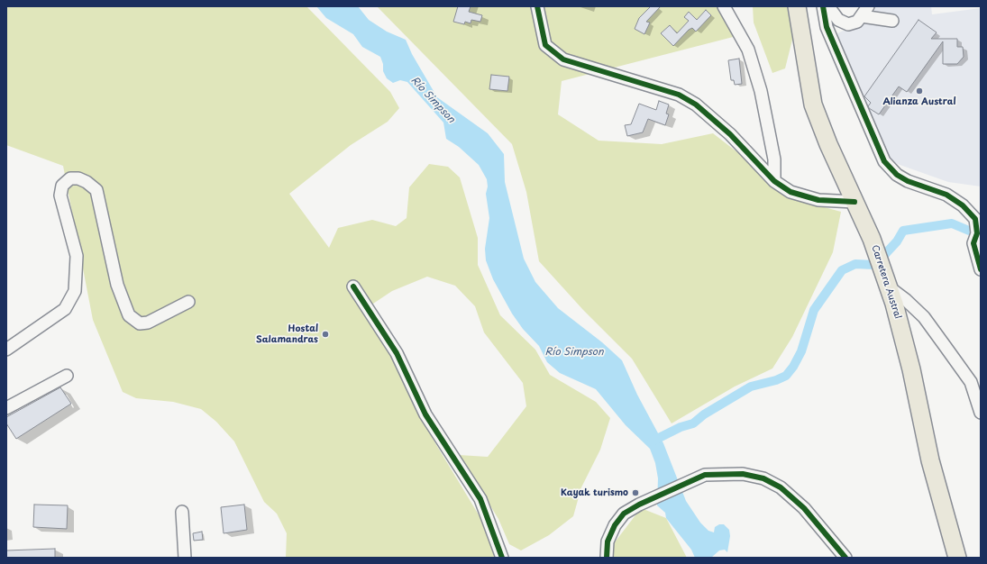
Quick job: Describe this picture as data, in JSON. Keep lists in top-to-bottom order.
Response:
{
  "streets": {
    "highway": ["Carretera Austral"]
  },
  "water": ["Río Simpson"],
  "places": ["Alianza Austral", "Hostal Salamandras", "Kayak turismo"]
}
